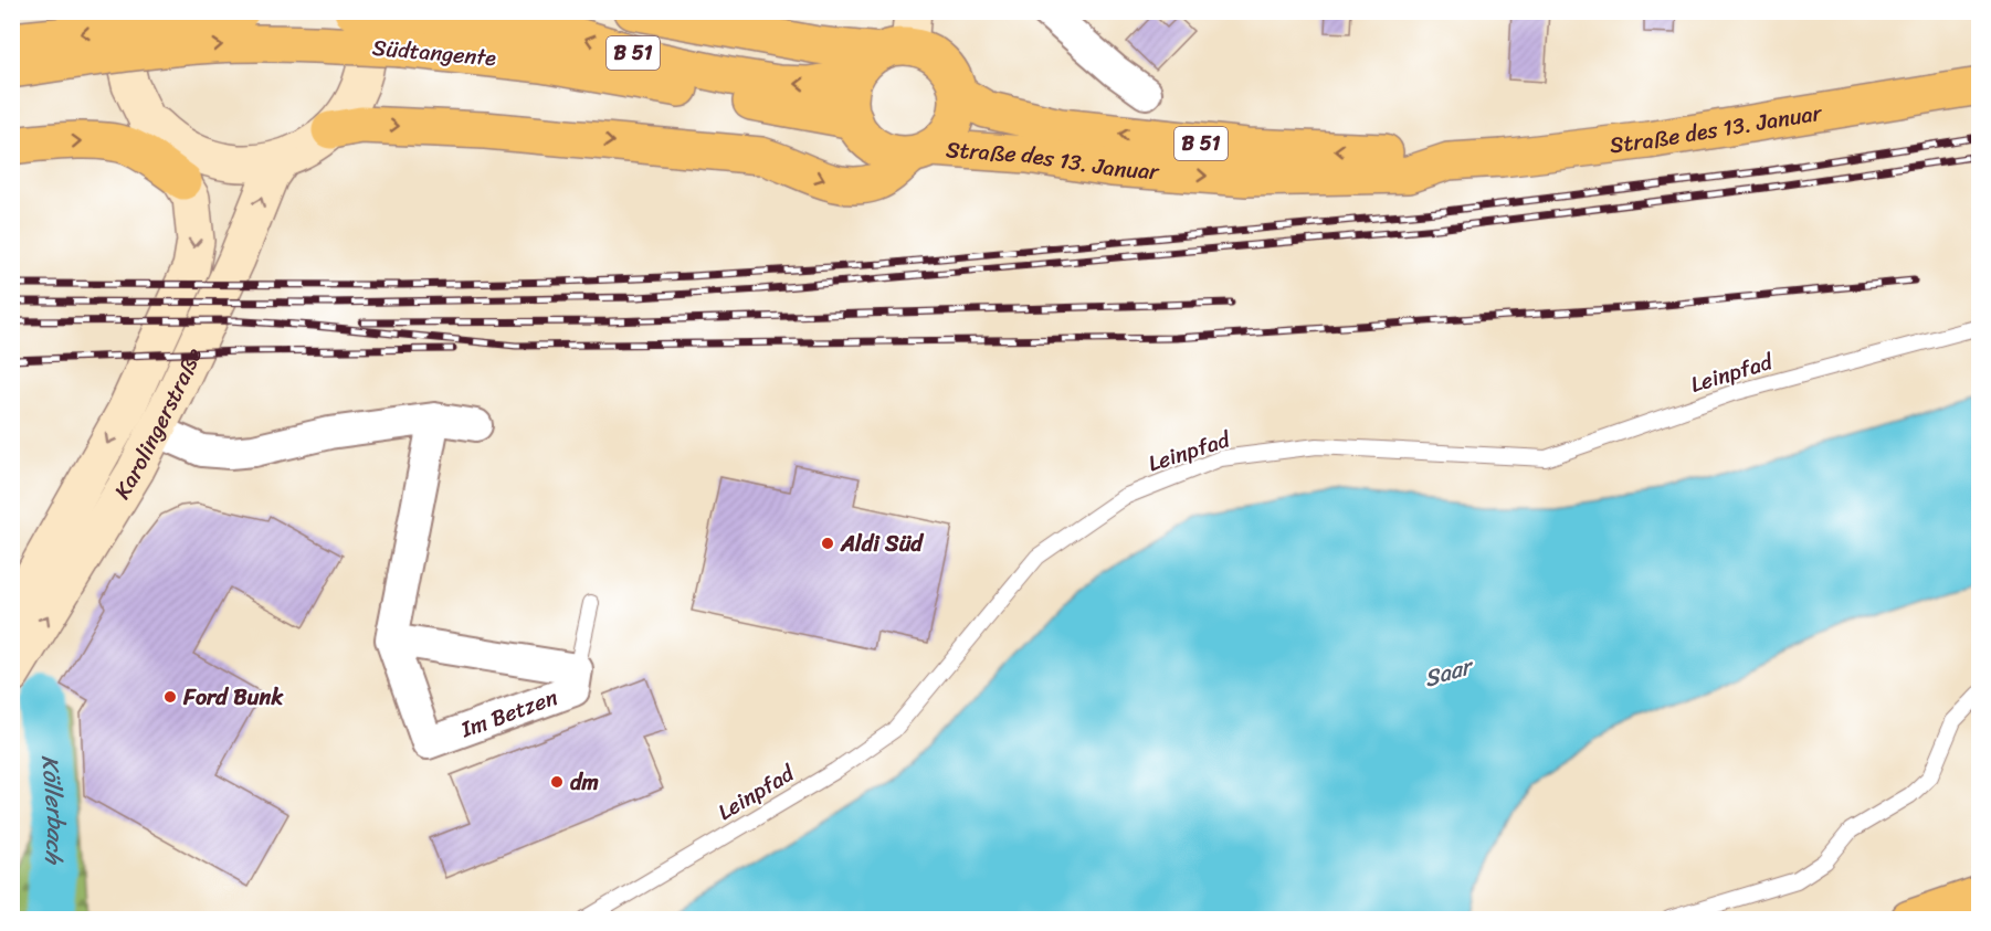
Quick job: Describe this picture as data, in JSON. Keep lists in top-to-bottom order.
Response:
{
  "streets": {
    "main road": [
      "Südtangente",
      "B 51",
      "Straße des 13. Januar",
      "Karolingerstraße"
    ],
    "street": ["Im Betzen"],
    "lane": ["Leinpfad"]
  },
  "crossings": [
    ["Südtangente", "Straße des 13. Januar"]
  ],
  "water": ["Saar", "Köllerbach"],
  "places": ["Aldi Süd", "Ford Bunk", "dm"]
}
